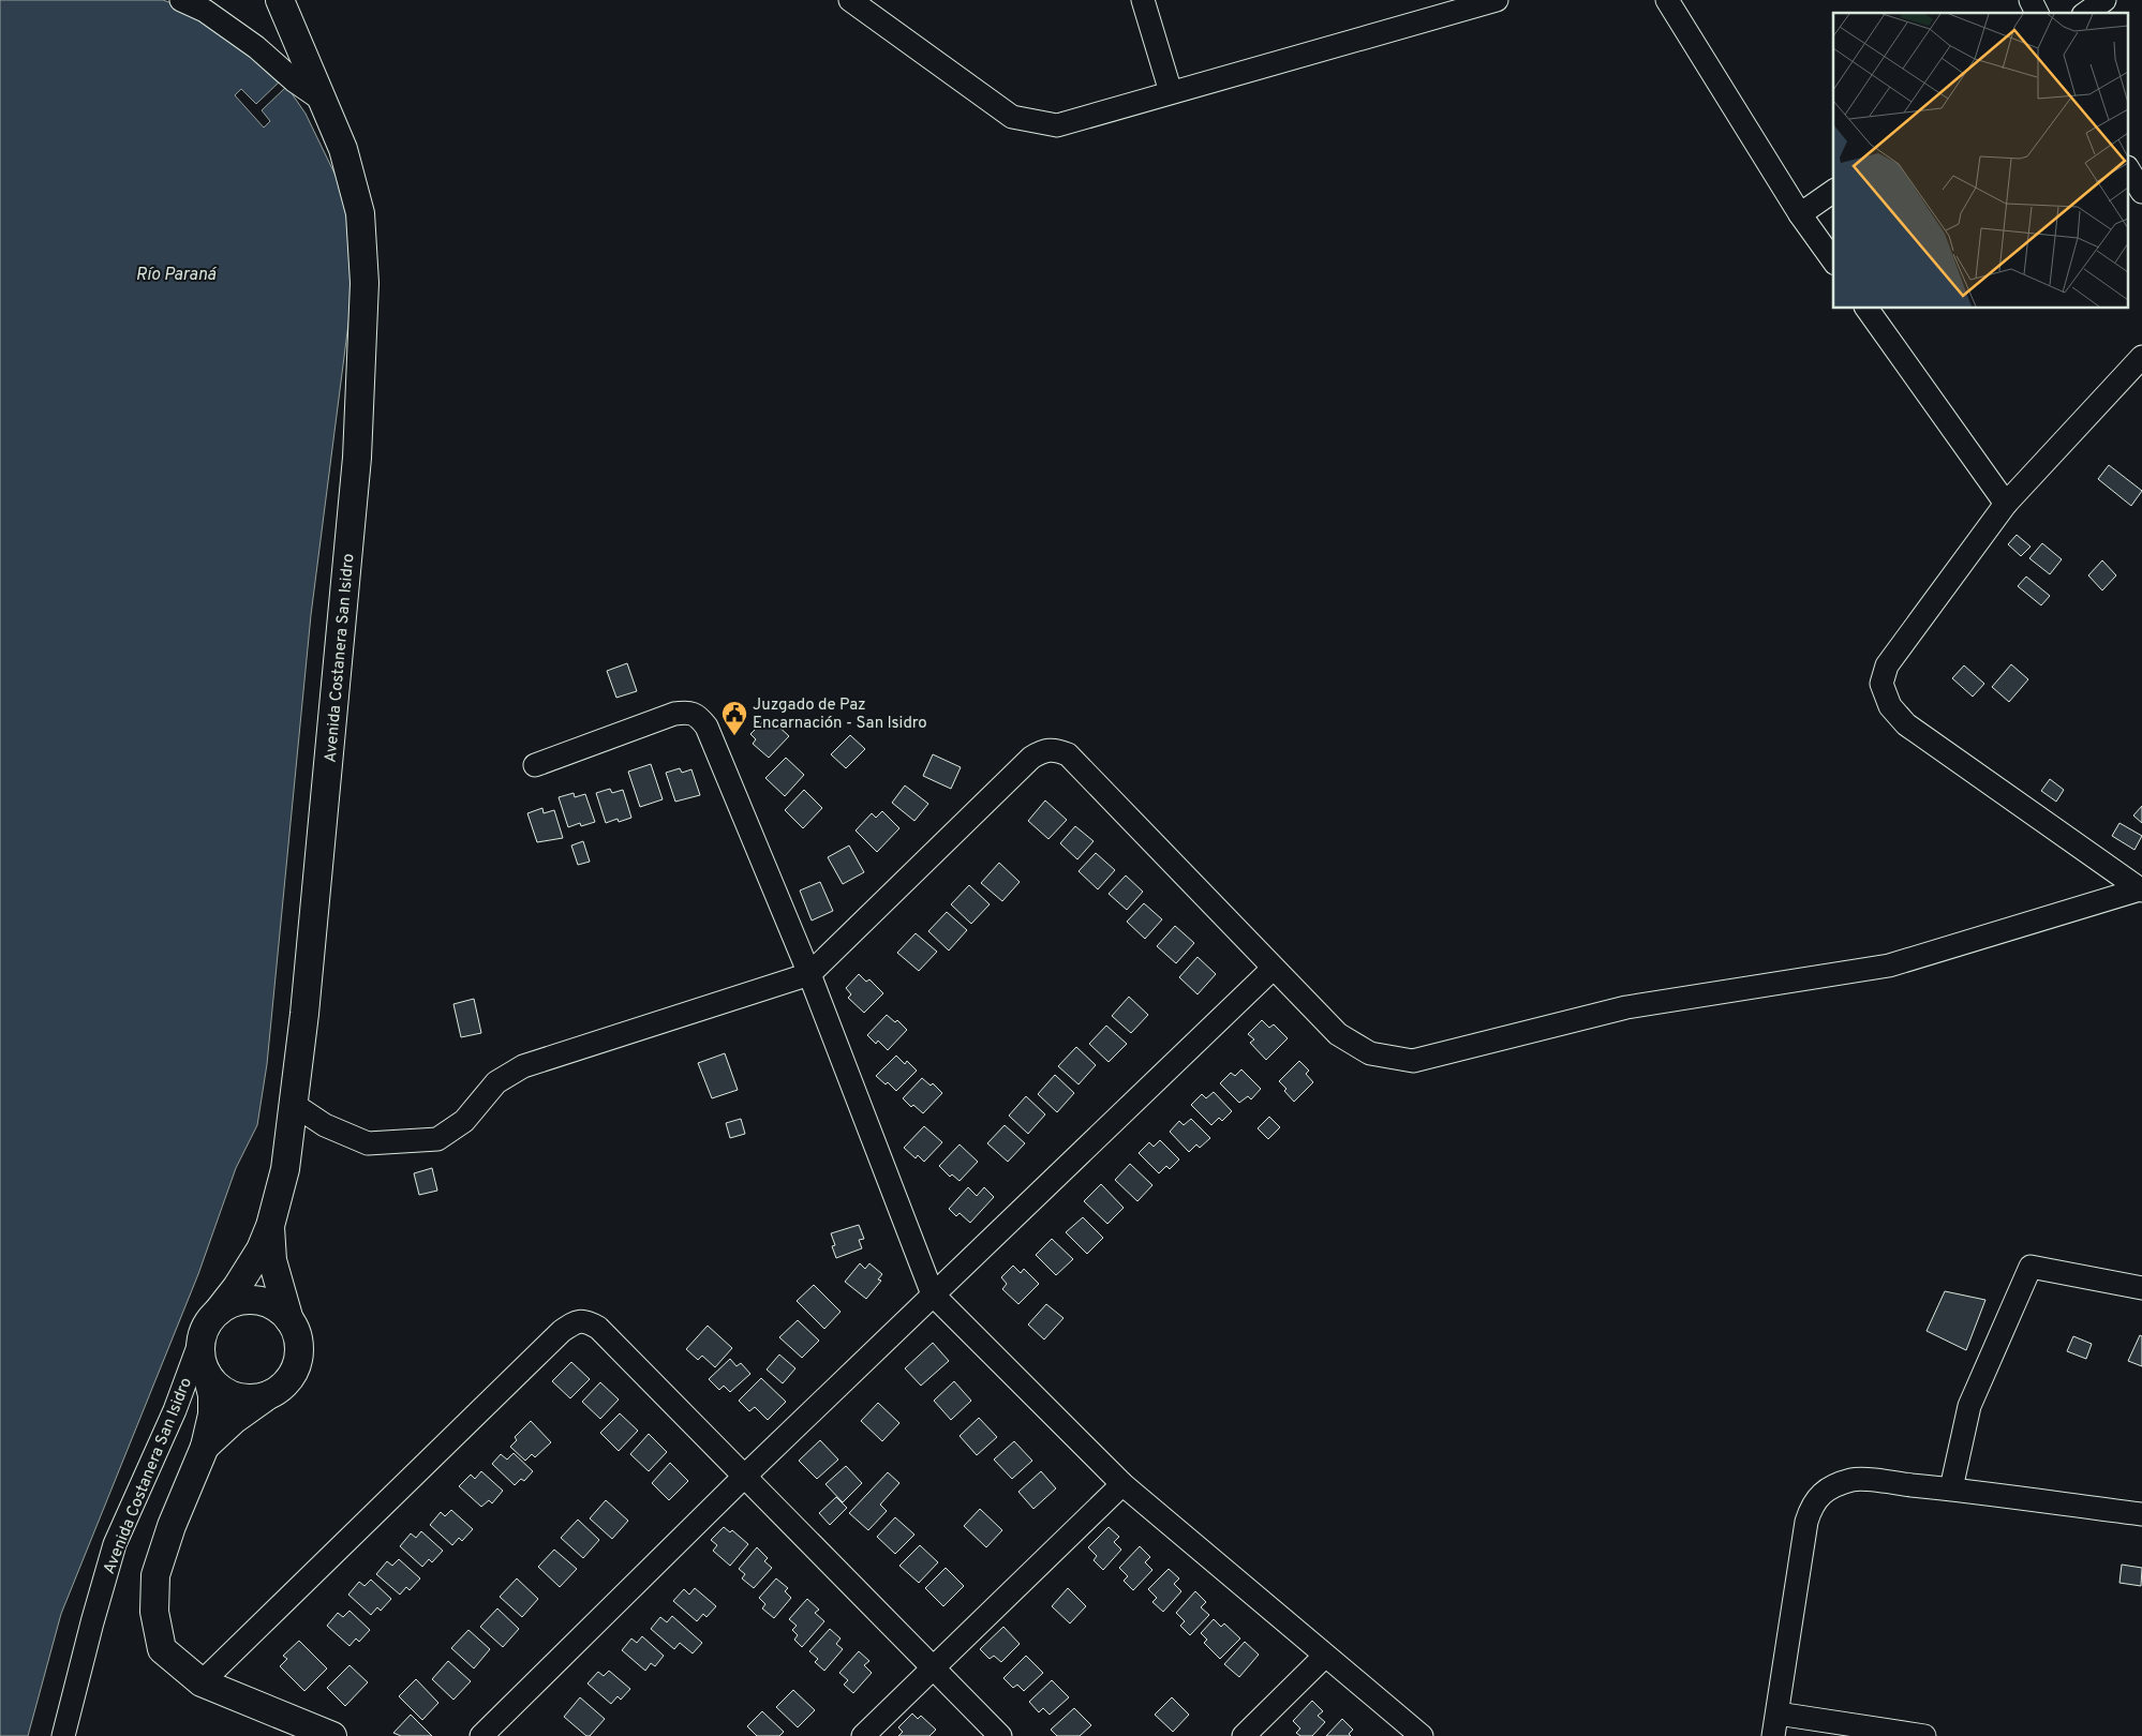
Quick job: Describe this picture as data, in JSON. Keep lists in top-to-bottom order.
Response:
{
  "streets": {
    "main road": ["Avenida Costanera San Isidro"]
  },
  "water": ["Río Paraná"],
  "places": {
    "public building": ["Juzgado de Paz Encarnación - San Isidro"]
  }
}
